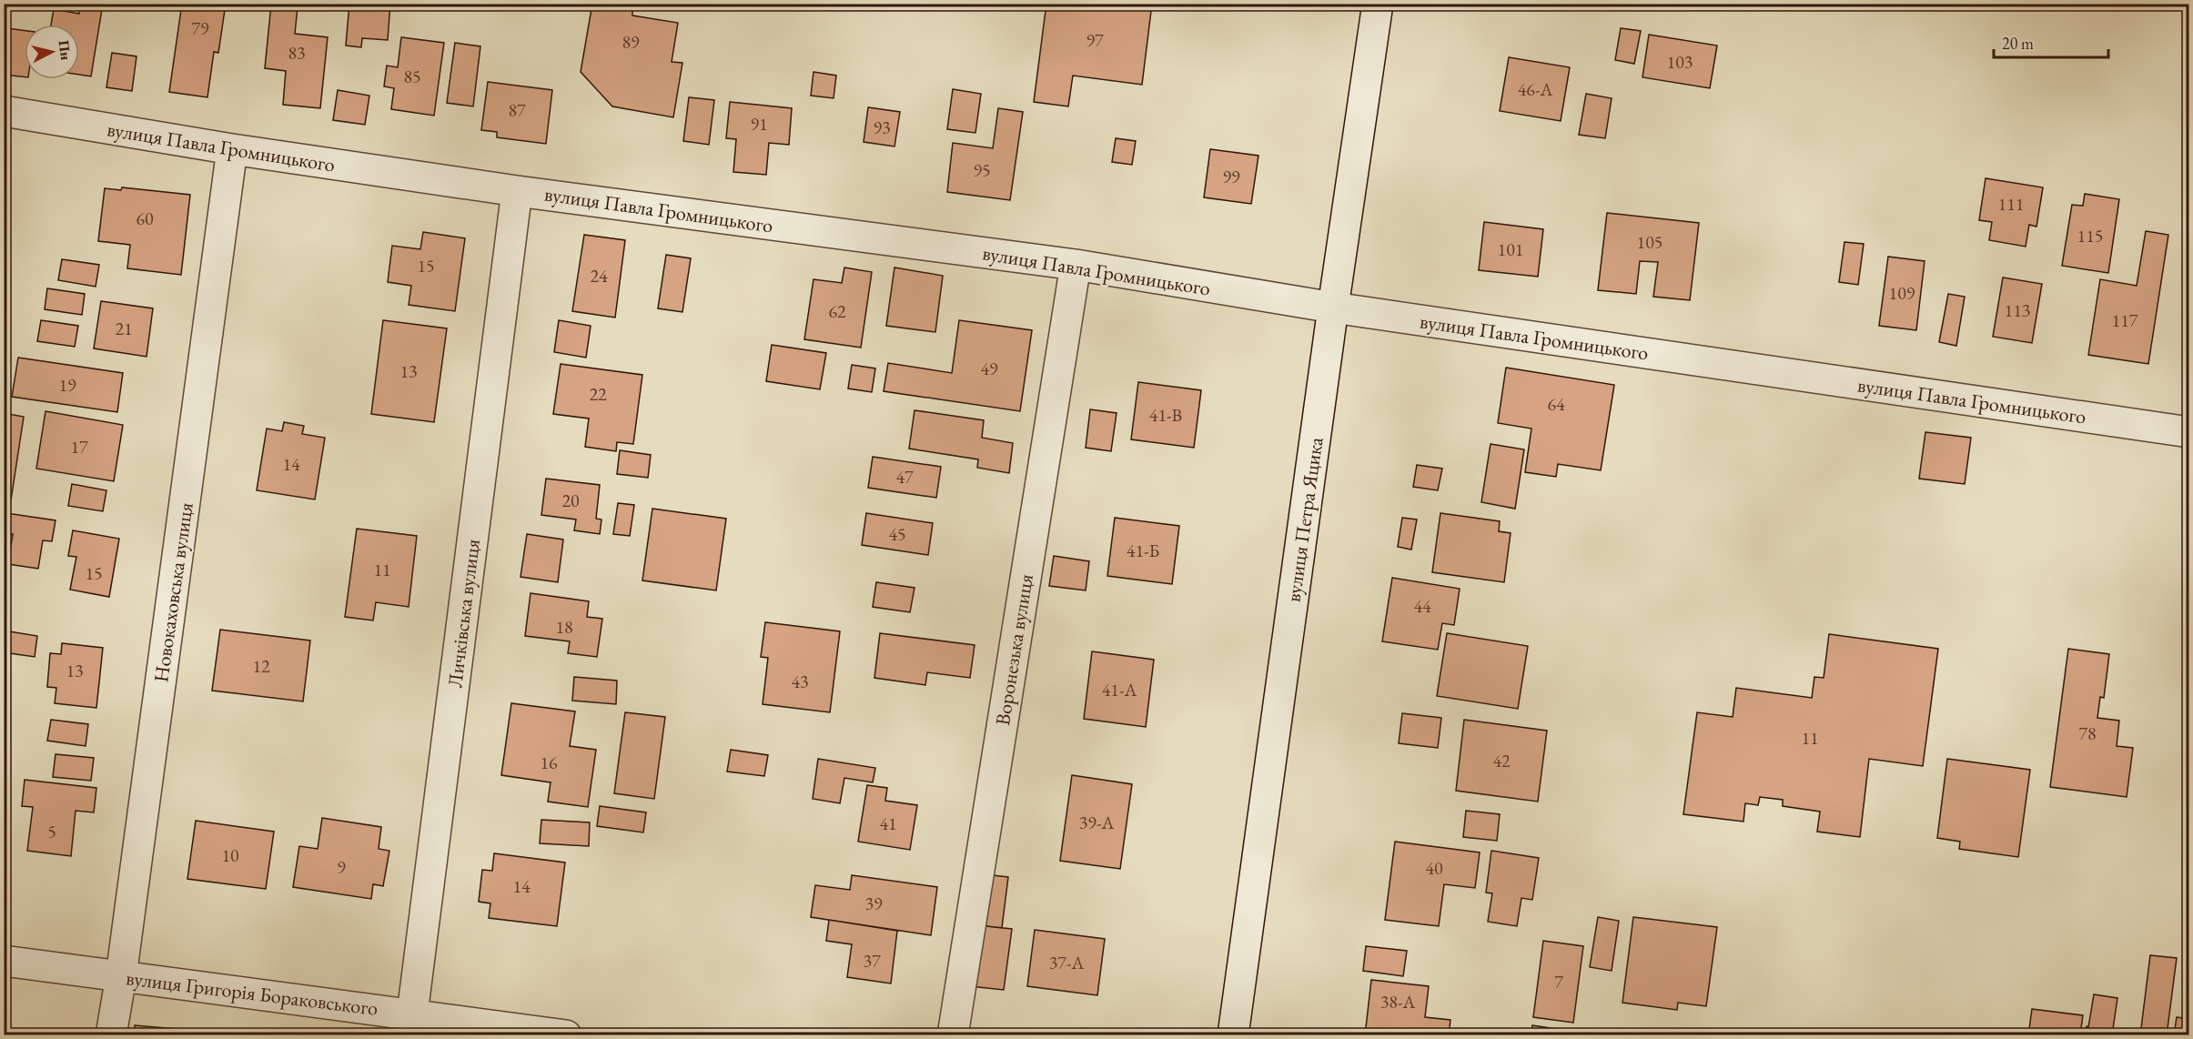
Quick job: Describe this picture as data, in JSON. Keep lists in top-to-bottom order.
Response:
{
  "streets": {
    "street": [
      "вулиця Павла Громницького",
      "вулиця Петра Яцика",
      "Новокаховська вулиця",
      "Личківська вулиця",
      "Воронезька вулиця",
      "вулиця Григорія Бораковського"
    ]
  },
  "crossings": [
    ["вулиця Павла Громницького", "вулиця Петра Яцика"],
    ["вулиця Павла Громницького", "Новокаховська вулиця"],
    ["вулиця Павла Громницького", "Личківська вулиця"],
    ["вулиця Павла Громницького", "Воронезька вулиця"],
    ["Новокаховська вулиця", "вулиця Григорія Бораковського"],
    ["Личківська вулиця", "вулиця Григорія Бораковського"]
  ],
  "house_numbers": [
    "79",
    "97",
    "89",
    "83",
    "103",
    "85",
    "46-А",
    "87",
    "91",
    "93",
    "95",
    "99",
    "111",
    "60",
    "115",
    "105",
    "101",
    "15",
    "24",
    "109",
    "113",
    "62",
    "117",
    "21",
    "49",
    "13",
    "19",
    "22",
    "64",
    "41-В",
    "17",
    "14",
    "47",
    "20",
    "45",
    "41-Б",
    "11",
    "15",
    "44",
    "18",
    "12",
    "13",
    "43",
    "41-А",
    "78",
    "11",
    "42",
    "16",
    "39-А",
    "41",
    "5",
    "10",
    "9",
    "40",
    "14",
    "39",
    "37",
    "37-А",
    "7",
    "38-А"
  ],
  "scale_bar": "20 m",
  "north": "right"
}
